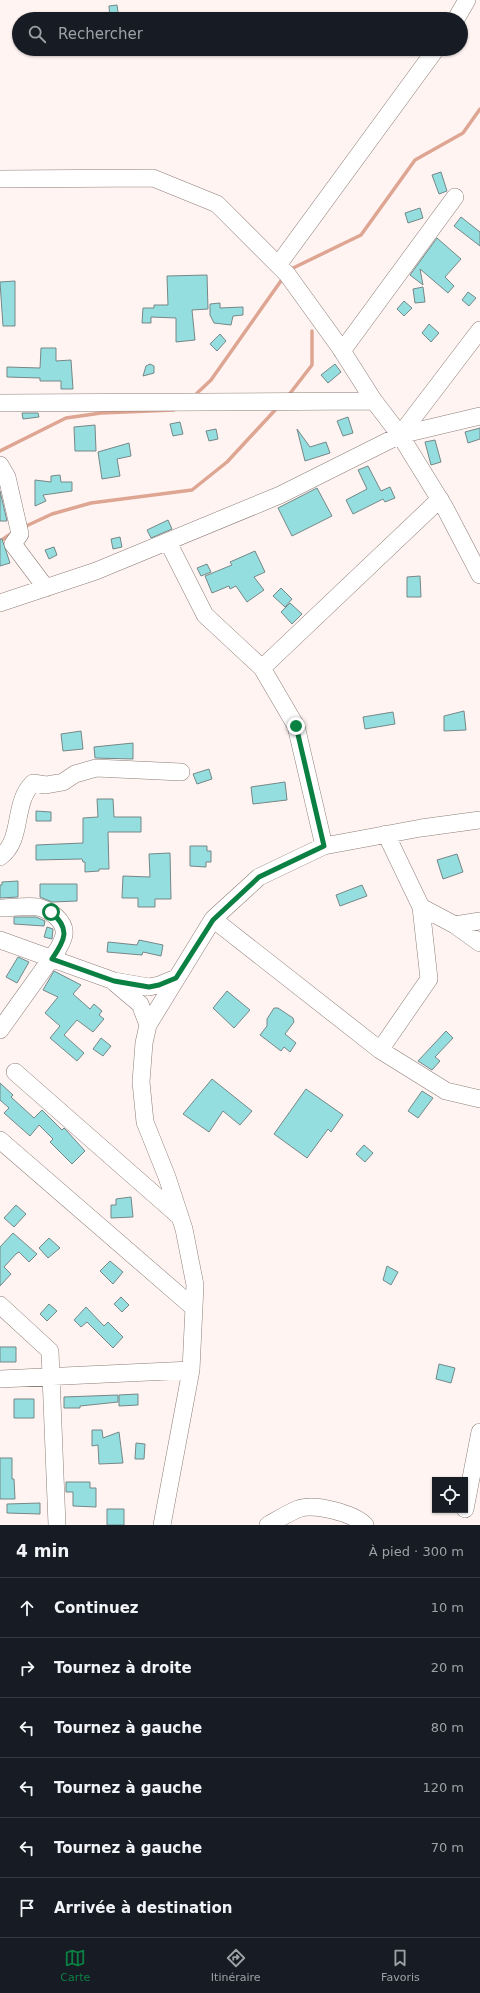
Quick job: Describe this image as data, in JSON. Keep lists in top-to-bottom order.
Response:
{
  "page": {
    "search": "Rechercher",
    "heading": ["4 min", "À pied · 300 m"],
    "list": [
      ["Continuez", "10 m"],
      ["Tournez à droite", "20 m"],
      ["Tournez à gauche", "80 m"],
      ["Tournez à gauche", "120 m"],
      ["Tournez à gauche", "70 m"],
      "Arrivée à destination"
    ],
    "nav": ["Carte", "Itinéraire", "Favoris"]
  }
}
